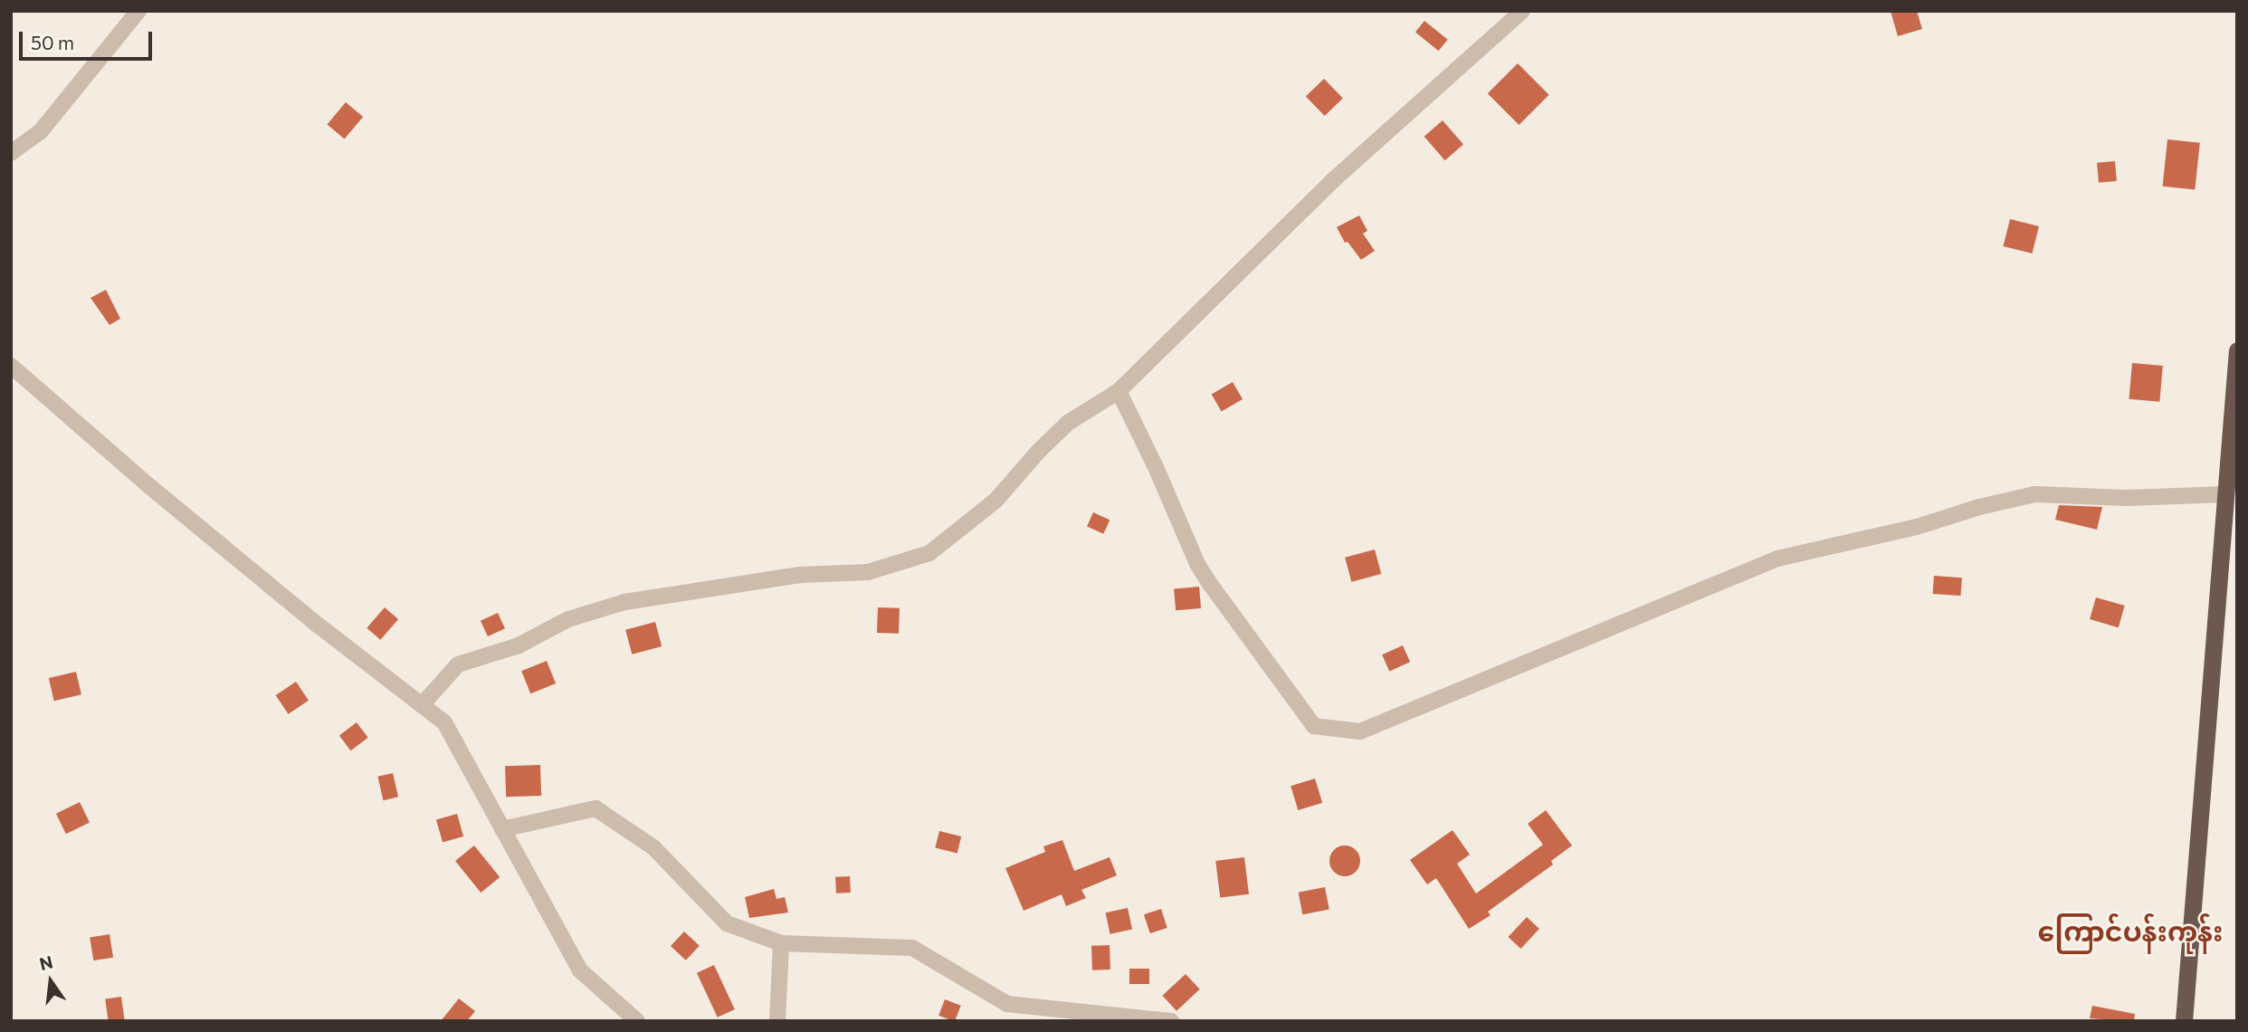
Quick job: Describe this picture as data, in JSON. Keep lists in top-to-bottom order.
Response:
{
  "districts": ["ကြောင်ပန်းကုန်း"],
  "scale_bar": "50 m",
  "north": "top"
}
